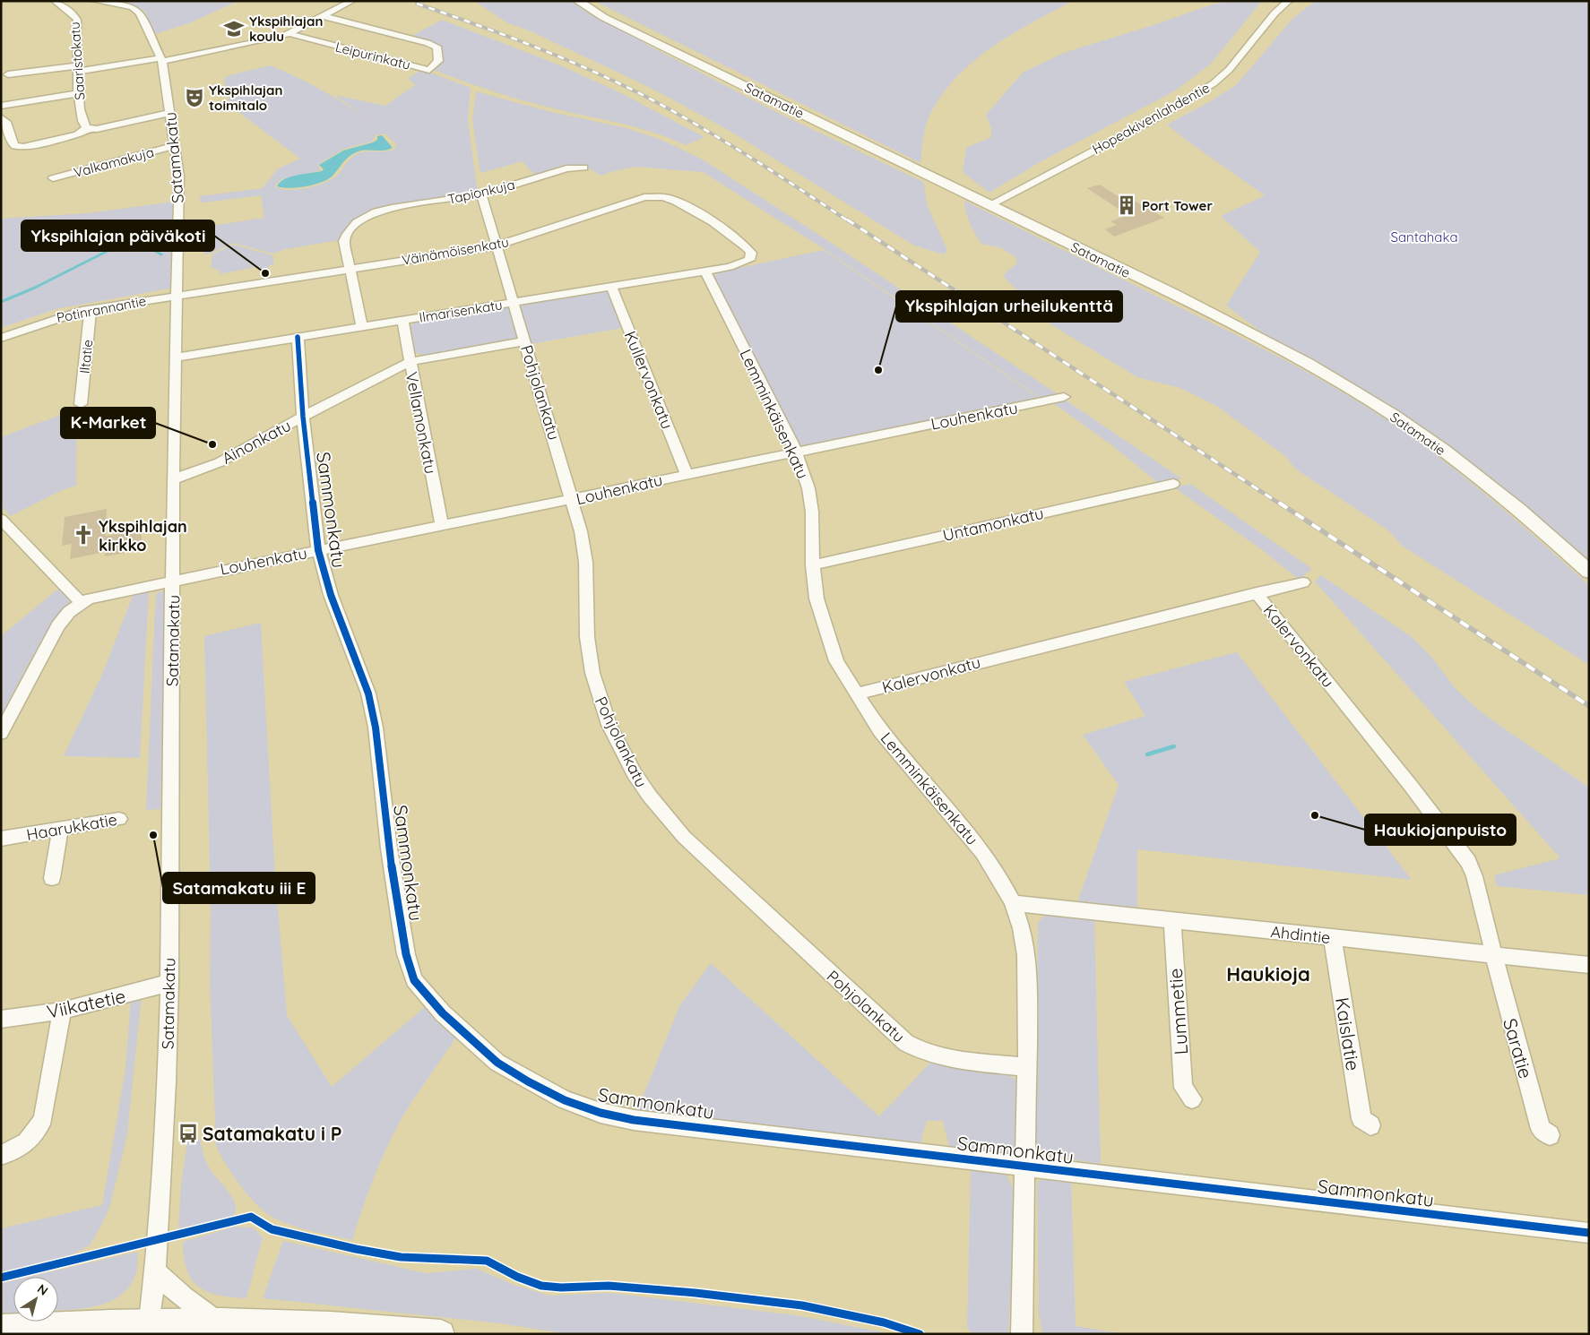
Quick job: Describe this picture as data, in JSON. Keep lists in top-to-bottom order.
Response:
{
  "streets": {
    "main road": ["Satamatie"],
    "street": [
      "Leipurinkatu",
      "Saaristokatu",
      "Hopeakivenlahdentie",
      "Satamakatu",
      "Valkamakuja",
      "Tapionkuja",
      "Väinämöisenkatu",
      "Potinrannantie",
      "Ilmarisenkatu",
      "Iltatie",
      "Kullervonkatu",
      "Pohjolankatu",
      "Lemminkäisenkatu",
      "Louhenkatu",
      "Vellamonkatu",
      "Ainonkatu",
      "Sammonkatu",
      "Untamonkatu",
      "Kalervonkatu",
      "Haarukkatie",
      "Ahdintie",
      "Viikatetie",
      "Lummetie",
      "Kaislatie",
      "Saratie"
    ]
  },
  "crossings": [
    ["Satamatie", "Hopeakivenlahdentie"],
    ["Satamakatu", "Valkamakuja"],
    ["Satamakatu", "Väinämöisenkatu"],
    ["Satamakatu", "Potinrannantie"],
    ["Satamakatu", "Ilmarisenkatu"],
    ["Satamakatu", "Louhenkatu"],
    ["Satamakatu", "Ainonkatu"],
    ["Satamakatu", "Viikatetie"],
    ["Tapionkuja", "Väinämöisenkatu"],
    ["Tapionkuja", "Pohjolankatu"],
    ["Väinämöisenkatu", "Potinrannantie"],
    ["Väinämöisenkatu", "Ilmarisenkatu"],
    ["Väinämöisenkatu", "Pohjolankatu"],
    ["Potinrannantie", "Iltatie"],
    ["Ilmarisenkatu", "Kullervonkatu"],
    ["Ilmarisenkatu", "Pohjolankatu"],
    ["Ilmarisenkatu", "Lemminkäisenkatu"],
    ["Ilmarisenkatu", "Vellamonkatu"],
    ["Ilmarisenkatu", "Sammonkatu"],
    ["Kullervonkatu", "Louhenkatu"],
    ["Pohjolankatu", "Lemminkäisenkatu"],
    ["Pohjolankatu", "Louhenkatu"],
    ["Pohjolankatu", "Ainonkatu"],
    ["Lemminkäisenkatu", "Louhenkatu"],
    ["Lemminkäisenkatu", "Sammonkatu"],
    ["Lemminkäisenkatu", "Untamonkatu"],
    ["Lemminkäisenkatu", "Kalervonkatu"],
    ["Lemminkäisenkatu", "Ahdintie"],
    ["Louhenkatu", "Vellamonkatu"],
    ["Louhenkatu", "Sammonkatu"],
    ["Vellamonkatu", "Ainonkatu"],
    ["Ainonkatu", "Sammonkatu"],
    ["Kalervonkatu", "Ahdintie"],
    ["Kalervonkatu", "Saratie"],
    ["Ahdintie", "Lummetie"],
    ["Ahdintie", "Kaislatie"],
    ["Ahdintie", "Saratie"]
  ],
  "districts": ["Haukioja"],
  "parks": ["Santahaka"],
  "places": {
    "school or university": ["Ykspihlajan koulu"],
    "theatre": ["Ykspihlajan toimitalo"],
    "building": ["Port Tower"],
    "other": [
      "Ykspihlajan päiväkoti",
      "Ykspihlajan urheilukenttä",
      "K-Market",
      "Haukiojanpuisto",
      "Satamakatu iii E"
    ],
    "church": ["Ykspihlajan kirkko"],
    "bus stop": ["Satamakatu i P"]
  },
  "north": "top right"
}
